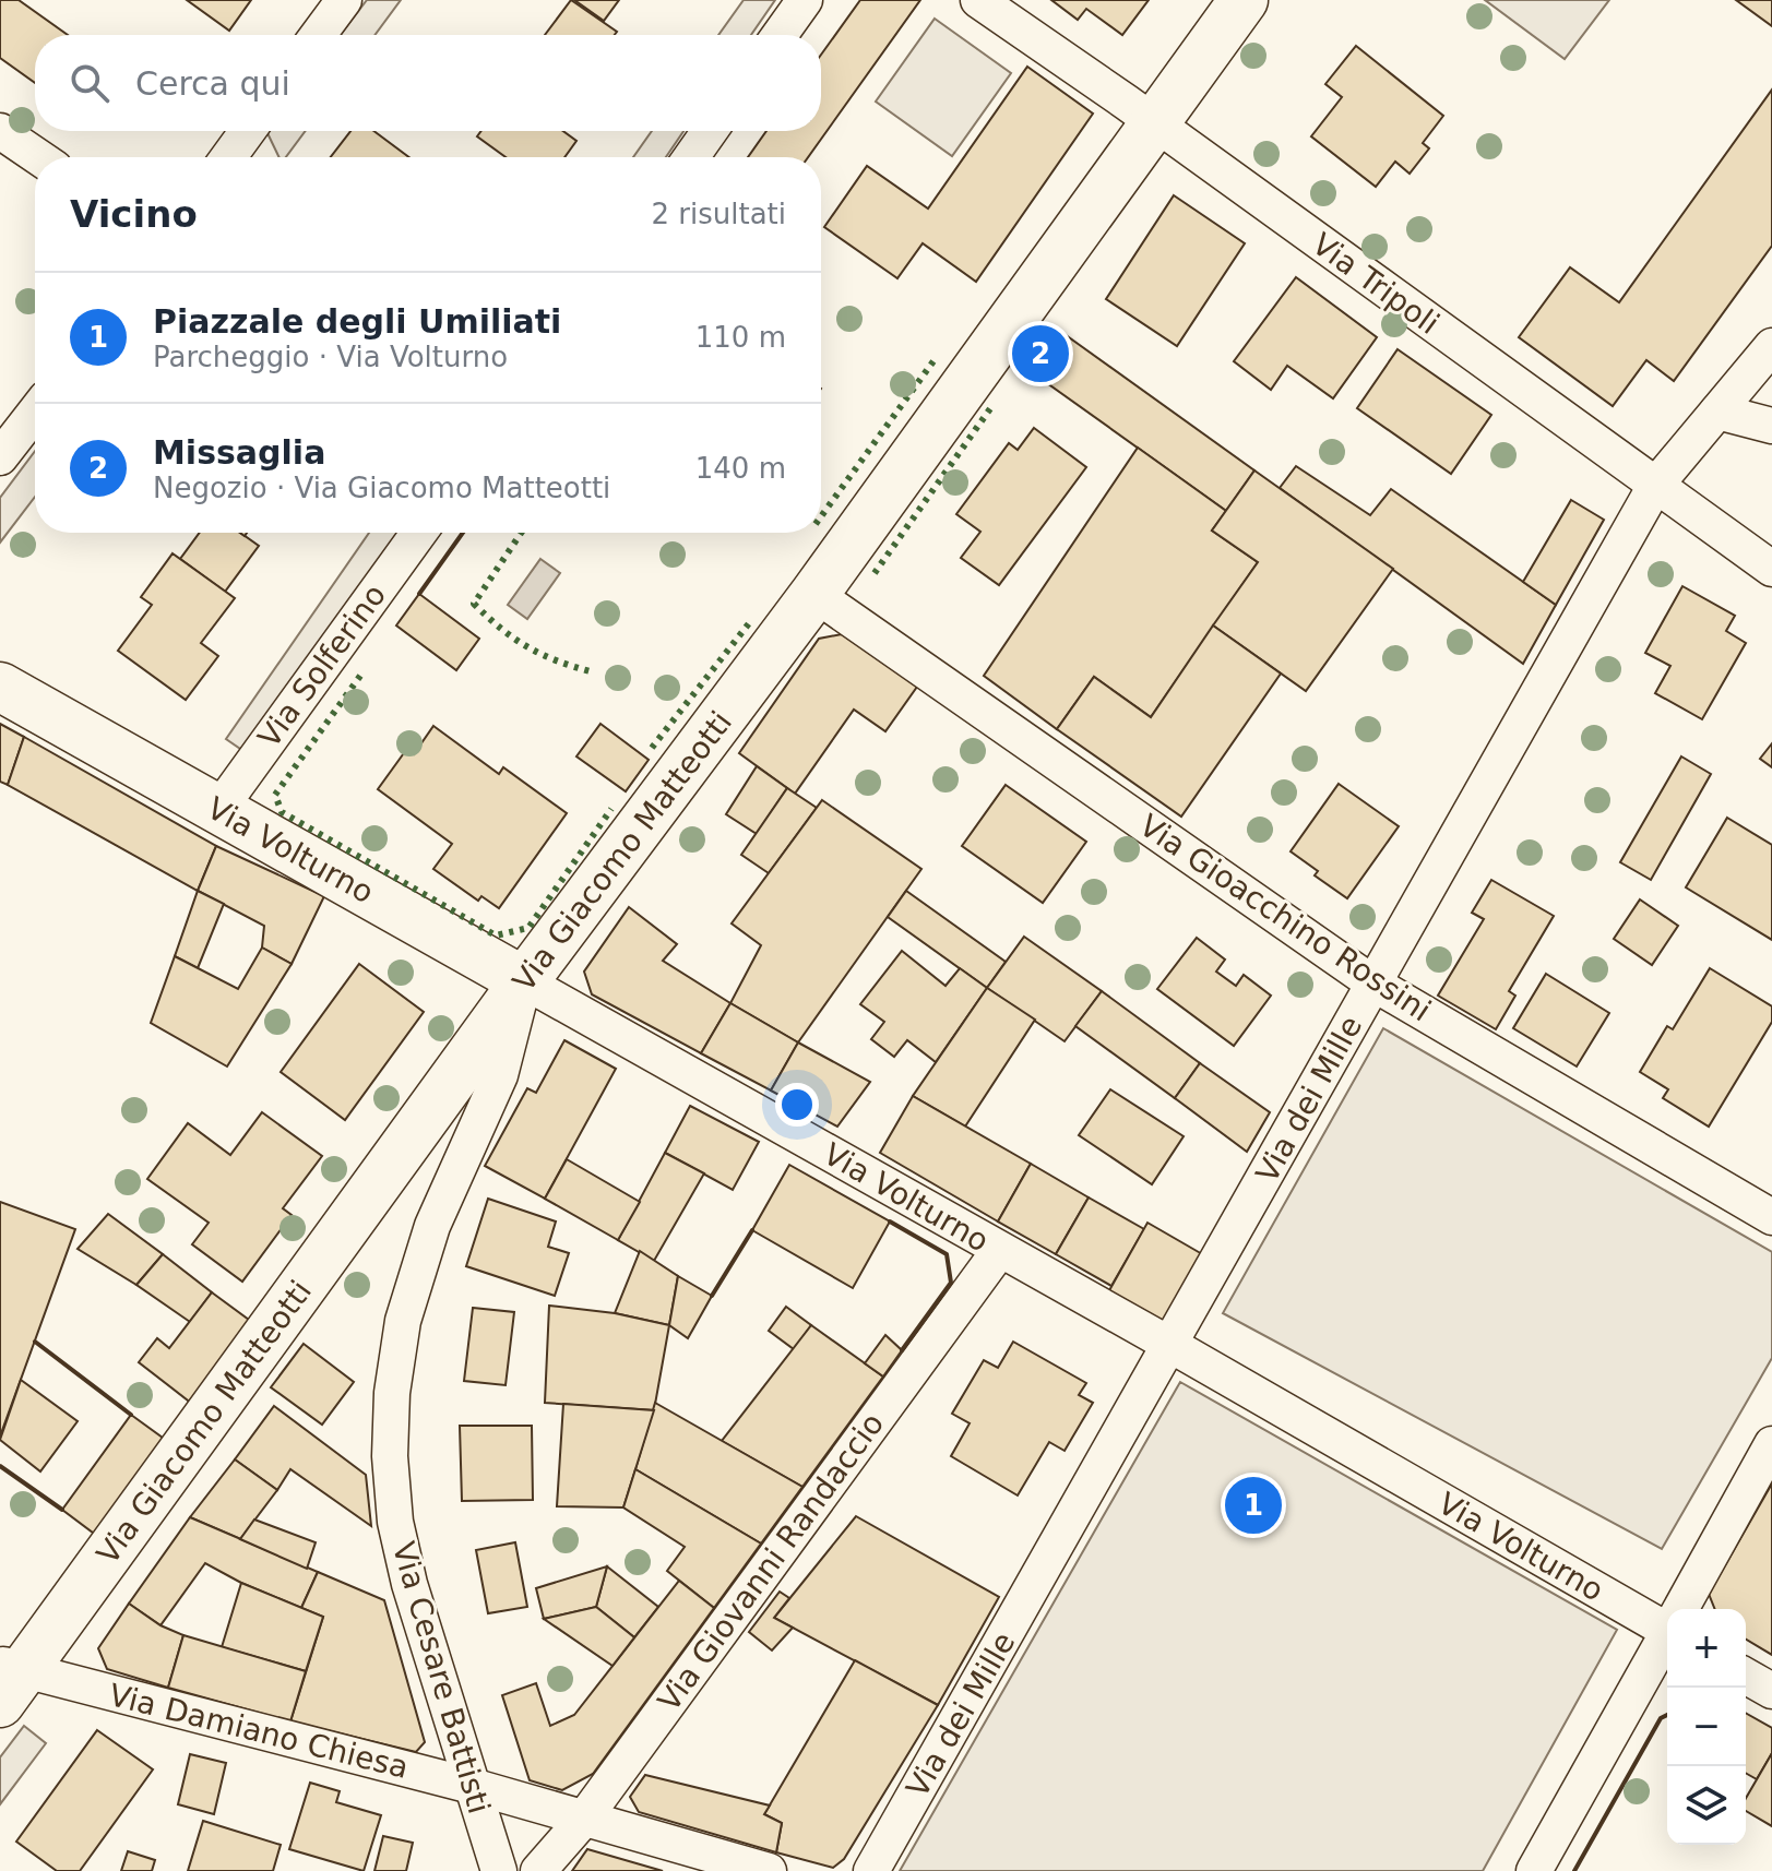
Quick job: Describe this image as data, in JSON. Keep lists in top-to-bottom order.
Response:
{
  "streets": {
    "street": [
      "Via Tripoli",
      "Via Solferino",
      "Via Volturno",
      "Via Giacomo Matteotti",
      "Via Gioacchino Rossini",
      "Via dei Mille",
      "Via Giovanni Randaccio",
      "Via Cesare Battisti",
      "Via Damiano Chiesa"
    ]
  },
  "crossings": [
    ["Via Tripoli", "Via Giacomo Matteotti"],
    ["Via Tripoli", "Via dei Mille"],
    ["Via Solferino", "Via Volturno"],
    ["Via Volturno", "Via Giacomo Matteotti"],
    ["Via Volturno", "Via dei Mille"],
    ["Via Volturno", "Via Giovanni Randaccio"],
    ["Via Volturno", "Via Cesare Battisti"],
    ["Via Giacomo Matteotti", "Via Gioacchino Rossini"],
    ["Via Giacomo Matteotti", "Via Cesare Battisti"],
    ["Via Giacomo Matteotti", "Via Damiano Chiesa"],
    ["Via Gioacchino Rossini", "Via dei Mille"],
    ["Via Giovanni Randaccio", "Via Damiano Chiesa"],
    ["Via Cesare Battisti", "Via Damiano Chiesa"]
  ],
  "page": {
    "search": "Cerca qui",
    "heading": ["Vicino", "2 risultati"],
    "list": [
      {
        "mark": "1",
        "name": "Piazzale degli Umiliati",
        "note": "Parcheggio · Via Volturno",
        "value": "110 m"
      },
      {
        "mark": "2",
        "name": "Missaglia",
        "note": "Negozio · Via Giacomo Matteotti",
        "value": "140 m"
      }
    ],
    "pins": ["2", "1"],
    "map_buttons": ["+", "−"]
  }
}
